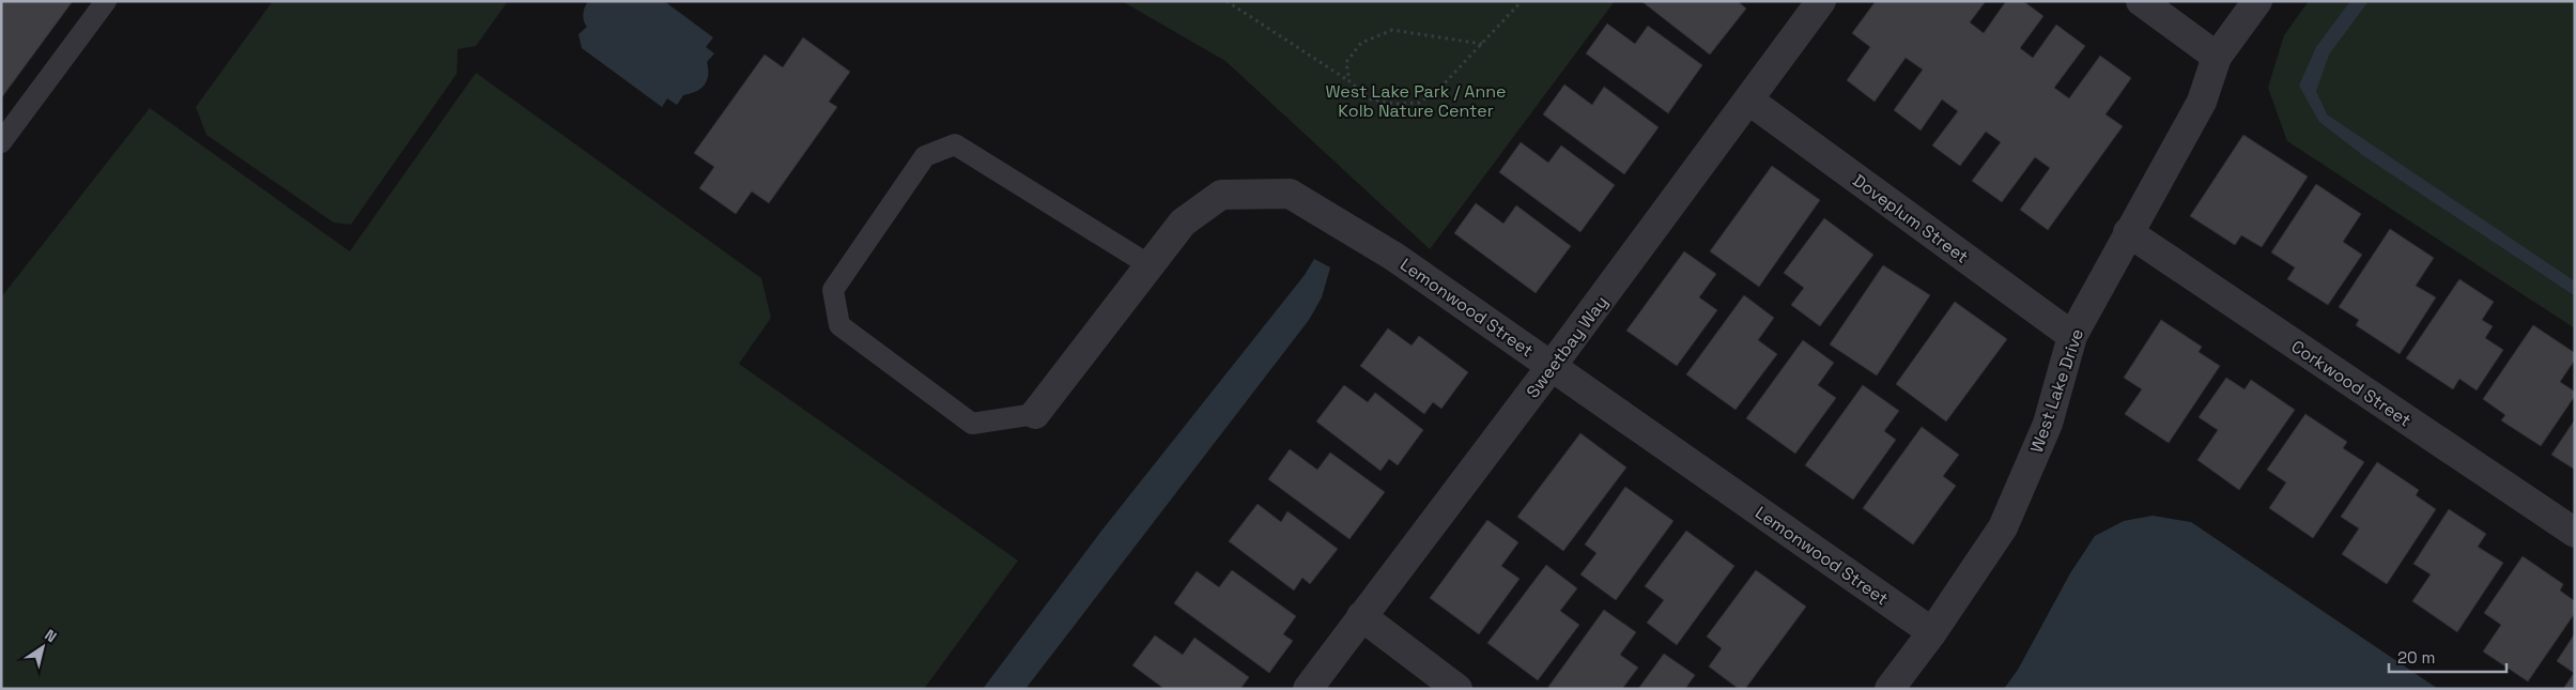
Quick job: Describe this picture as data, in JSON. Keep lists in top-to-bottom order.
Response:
{
  "streets": {
    "street": [
      "Doveplum Street",
      "Lemonwood Street",
      "Sweetbay Way",
      "Corkwood Street",
      "West Lake Drive"
    ]
  },
  "crossings": [
    ["Doveplum Street", "Sweetbay Way"],
    ["Doveplum Street", "West Lake Drive"],
    ["Lemonwood Street", "Sweetbay Way"],
    ["Lemonwood Street", "West Lake Drive"],
    ["Corkwood Street", "West Lake Drive"]
  ],
  "parks": ["West Lake Park / Anne Kolb Nature Center"],
  "scale_bar": "20 m",
  "north": "top right"
}
